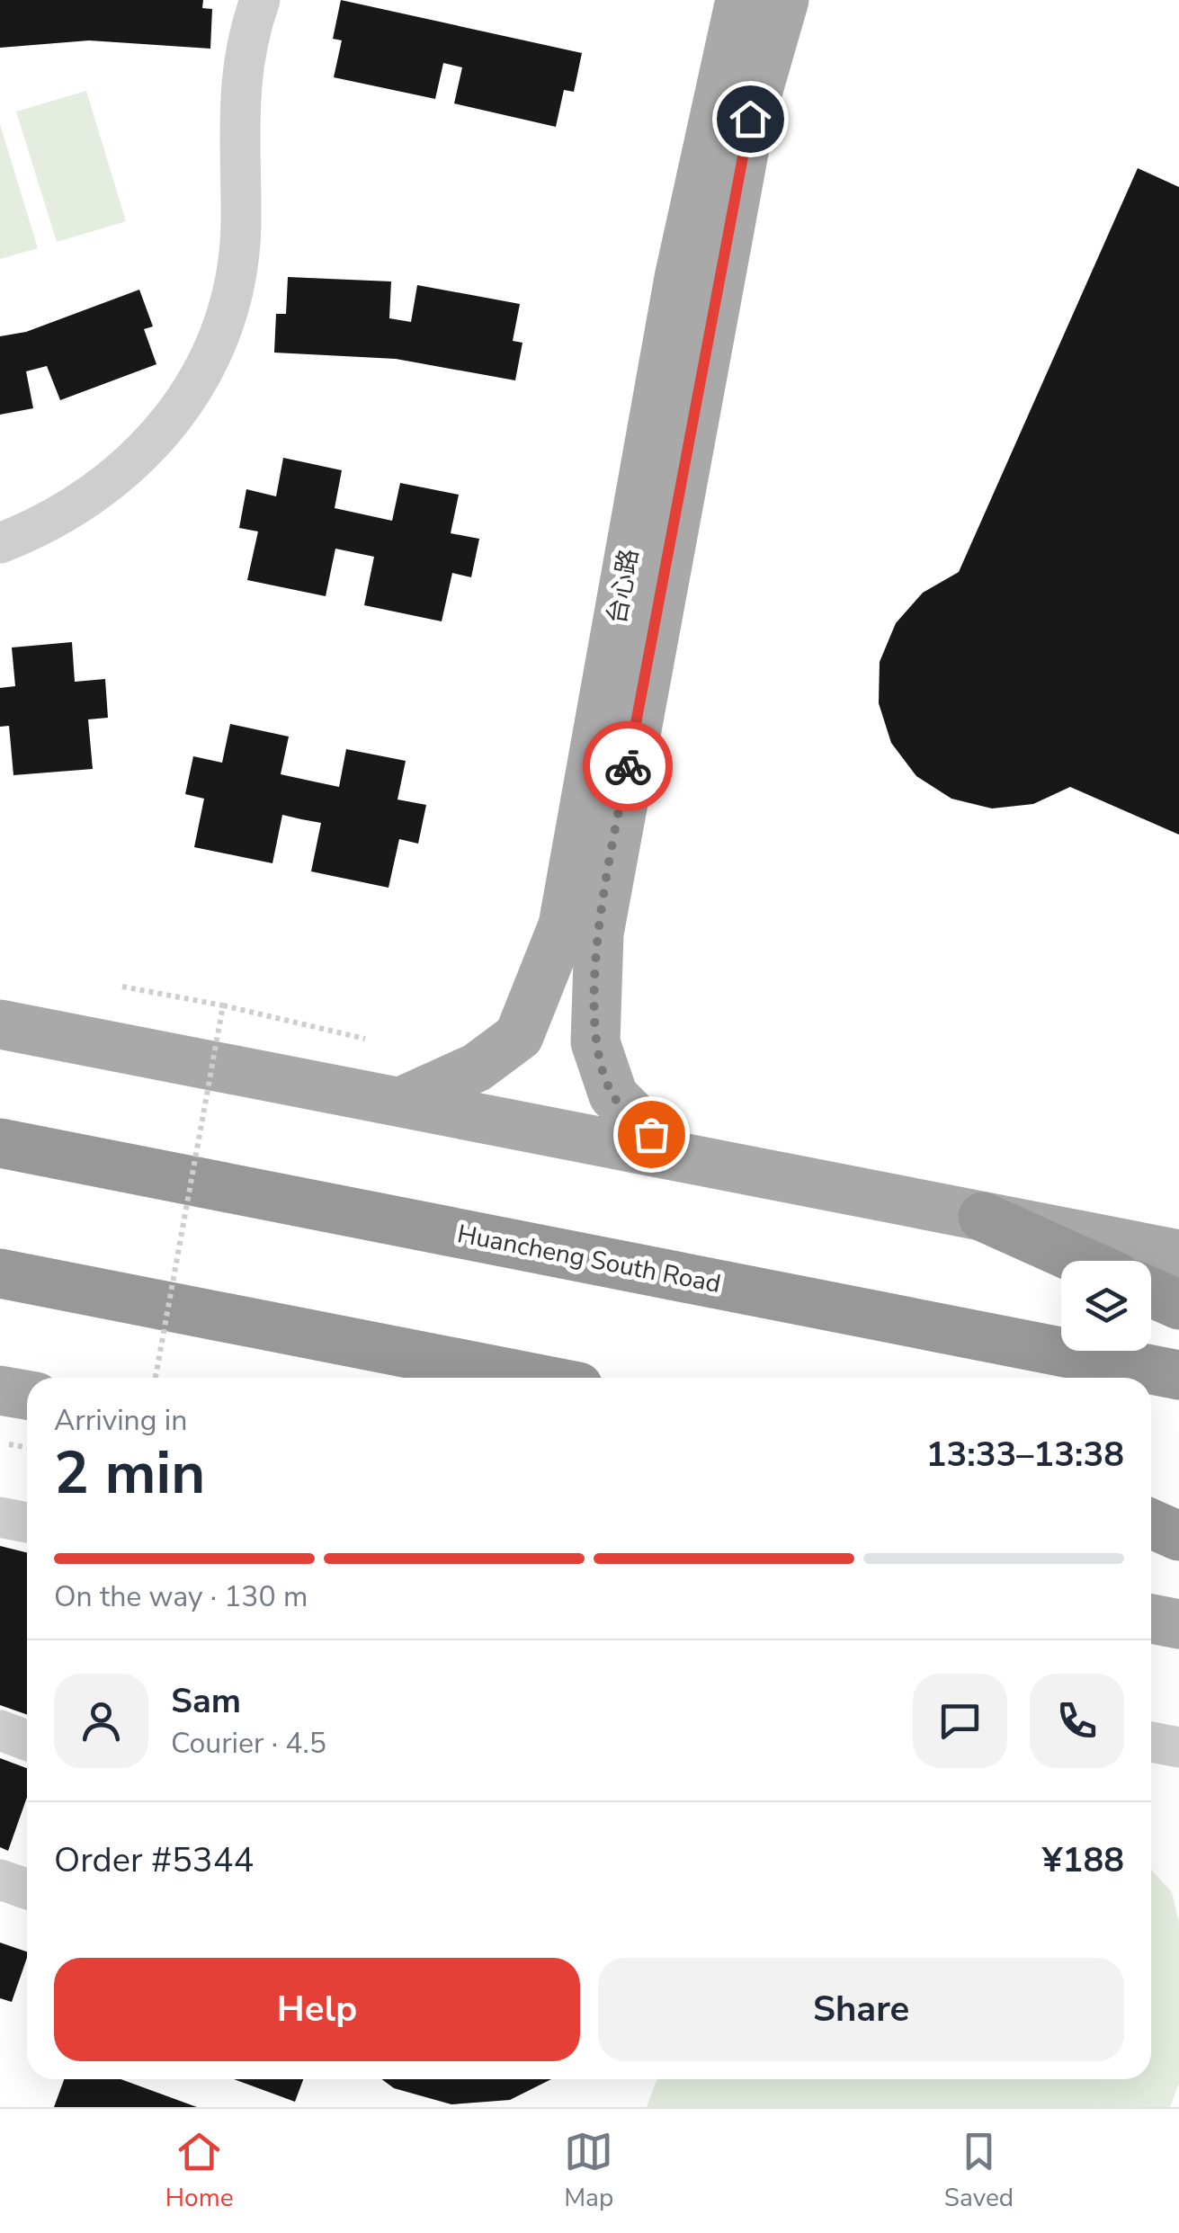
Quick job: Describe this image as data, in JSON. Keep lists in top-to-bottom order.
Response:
{
  "streets": {
    "highway": ["Huancheng South Road"],
    "main road": ["台心路"]
  },
  "page": {
    "heading": ["2 min", "Arriving in", "13:33–13:38"],
    "panel": [
      "Sam",
      "Courier · 4.5",
      "Order #5344",
      "¥188"
    ],
    "bar": "On the way · 130 m",
    "buttons": ["Help", "Share"],
    "tabs": ["Home", "Map", "Saved"]
  }
}
